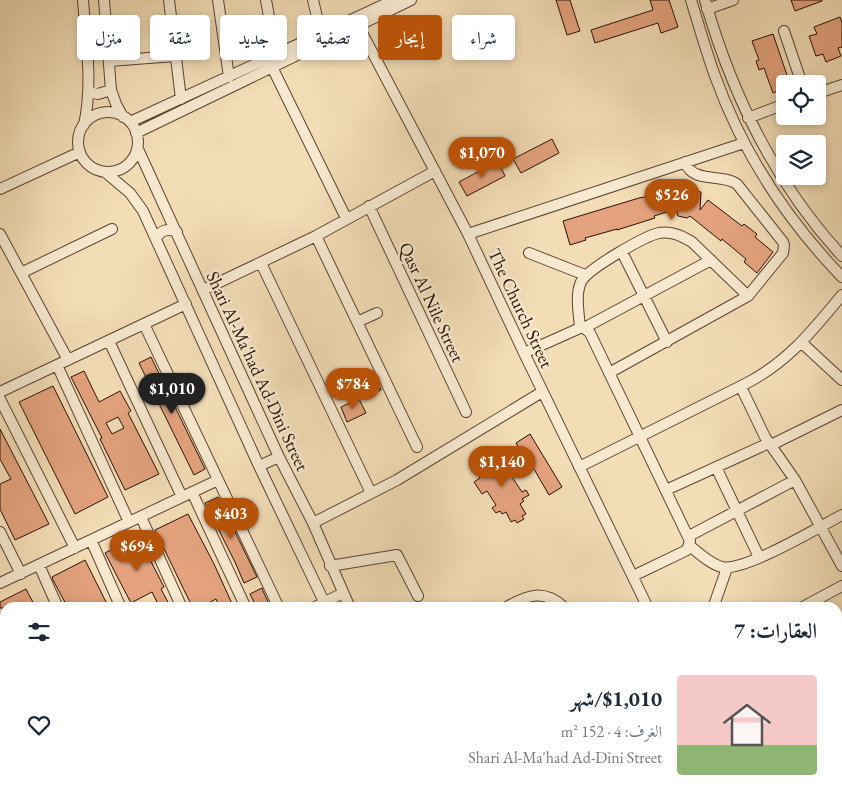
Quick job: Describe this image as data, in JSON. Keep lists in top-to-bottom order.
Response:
{
  "streets": {
    "street": ["Qasr Al Nile Street", "The Church Street", "Shari Al-Ma'had Ad-Dini Street"]
  },
  "page": {
    "chip": [
      "شراء",
      "إيجار",
      "تصفية",
      "جديد",
      "شقة",
      "منزل"
    ],
    "price": [
      "$1,070",
      "$526",
      "$784",
      "$1,010",
      "$1,140",
      "$403",
      "$694"
    ],
    "heading": "العقارات: 7",
    "list": [
      {
        "name": "$1,010/شهر",
        "note": "الغرف: 4 · 152 m² · Shari Al-Ma'had Ad-Dini Street"
      }
    ]
  }
}
